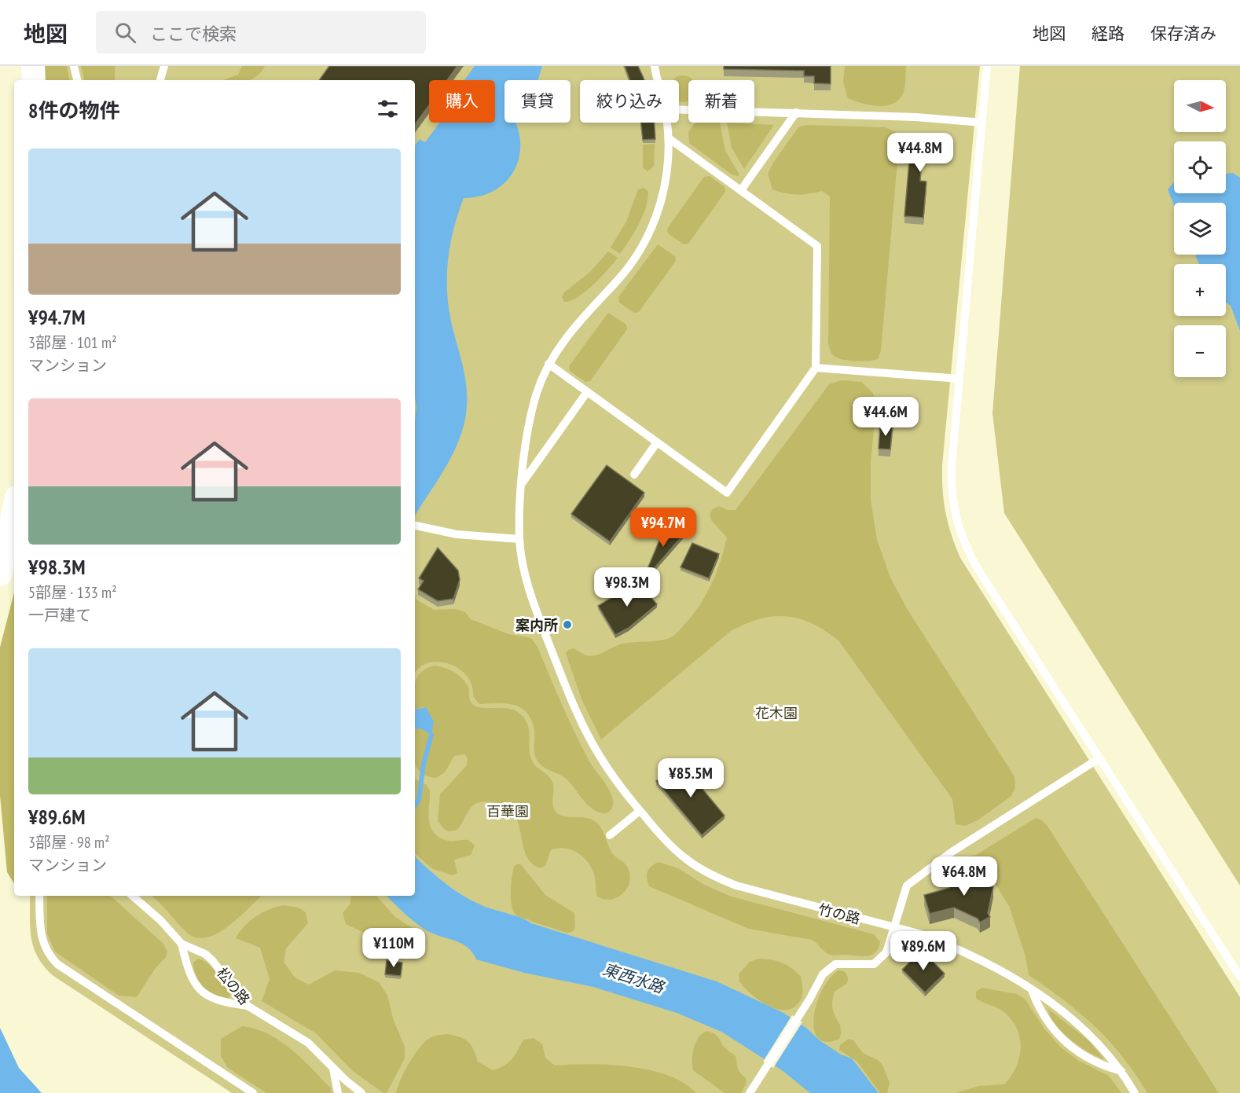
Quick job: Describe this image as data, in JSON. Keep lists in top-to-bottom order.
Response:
{
  "streets": {
    "lane": ["竹の路", "松の路"]
  },
  "water": ["東西水路"],
  "parks": ["花木園", "百華園"],
  "places": ["案内所"],
  "north": "right",
  "page": {
    "header": "地図",
    "search": "ここで検索",
    "nav": ["地図", "経路", "保存済み"],
    "map_buttons": ["+", "−"],
    "chip": [
      "購入",
      "賃貸",
      "絞り込み",
      "新着"
    ],
    "heading": "8件の物件",
    "price": [
      "¥44.8M",
      "¥44.6M",
      "¥94.7M",
      "¥98.3M",
      "¥85.5M",
      "¥64.8M",
      "¥110M",
      "¥89.6M"
    ],
    "list": [
      {
        "name": "¥94.7M",
        "note": "3部屋 · 101 m² · マンション"
      },
      {
        "name": "¥98.3M",
        "note": "5部屋 · 133 m² · 一戸建て"
      },
      {
        "name": "¥89.6M",
        "note": "3部屋 · 98 m² · マンション"
      }
    ]
  }
}
